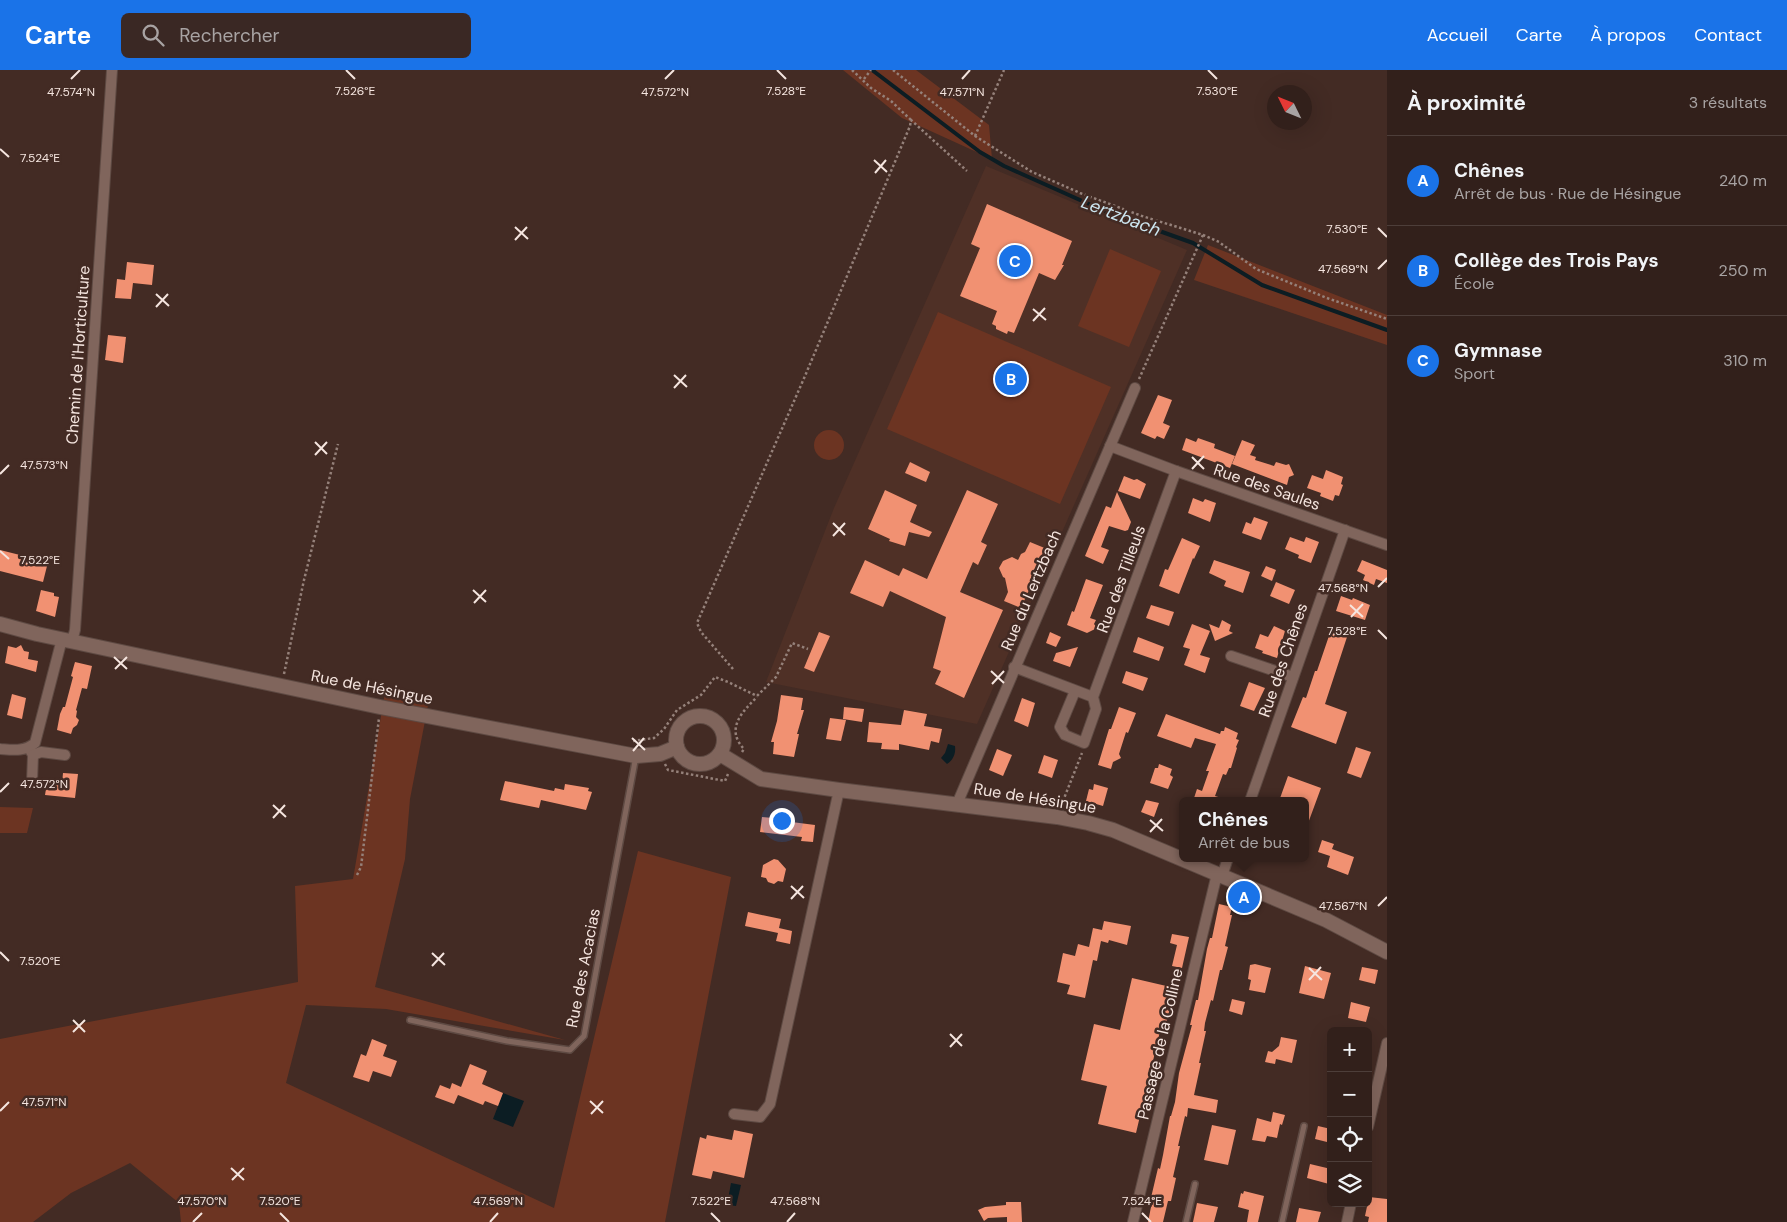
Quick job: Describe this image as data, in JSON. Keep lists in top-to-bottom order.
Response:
{
  "streets": {
    "main road": ["Rue de Hésingue"],
    "street": [
      "Chemin de l'Horticulture",
      "Rue des Saules",
      "Rue des Tilleuls",
      "Rue du Lertzbach",
      "Rue des Chênes",
      "Passage de la Colline"
    ],
    "lane": ["Rue des Acacias"]
  },
  "crossings": [
    ["Chemin de l'Horticulture", "Rue de Hésingue"],
    ["Rue des Saules", "Rue des Tilleuls"],
    ["Rue des Saules", "Rue du Lertzbach"],
    ["Rue des Saules", "Rue des Chênes"],
    ["Rue du Lertzbach", "Rue de Hésingue"],
    ["Rue de Hésingue", "Rue des Acacias"],
    ["Rue de Hésingue", "Passage de la Colline"]
  ],
  "water": ["Lertzbach"],
  "north": "top left",
  "page": {
    "header": "Carte",
    "search": "Rechercher",
    "nav": [
      "Accueil",
      "Carte",
      "À propos",
      "Contact"
    ],
    "heading": ["À proximité", "3 résultats"],
    "list": [
      {
        "mark": "A",
        "name": "Chênes",
        "note": "Arrêt de bus · Rue de Hésingue",
        "value": "240 m"
      },
      {
        "mark": "B",
        "name": "Collège des Trois Pays",
        "note": "École",
        "value": "250 m"
      },
      {
        "mark": "C",
        "name": "Gymnase",
        "note": "Sport",
        "value": "310 m"
      }
    ],
    "pins": ["C", "B", "A"],
    "popup": ["Chênes", "Arrêt de bus"],
    "map_buttons": ["+", "−"]
  },
  "coordinates": [
    "7.526°E",
    "7.528°E",
    "7.530°E",
    "47.572°N",
    "47.571°N",
    "47.574°N",
    "7.524°E",
    "47.569°N",
    "47.573°N",
    "7.522°E",
    "47.568°N",
    "47.567°N",
    "7.520°E",
    "47.570°N"
  ]
}
